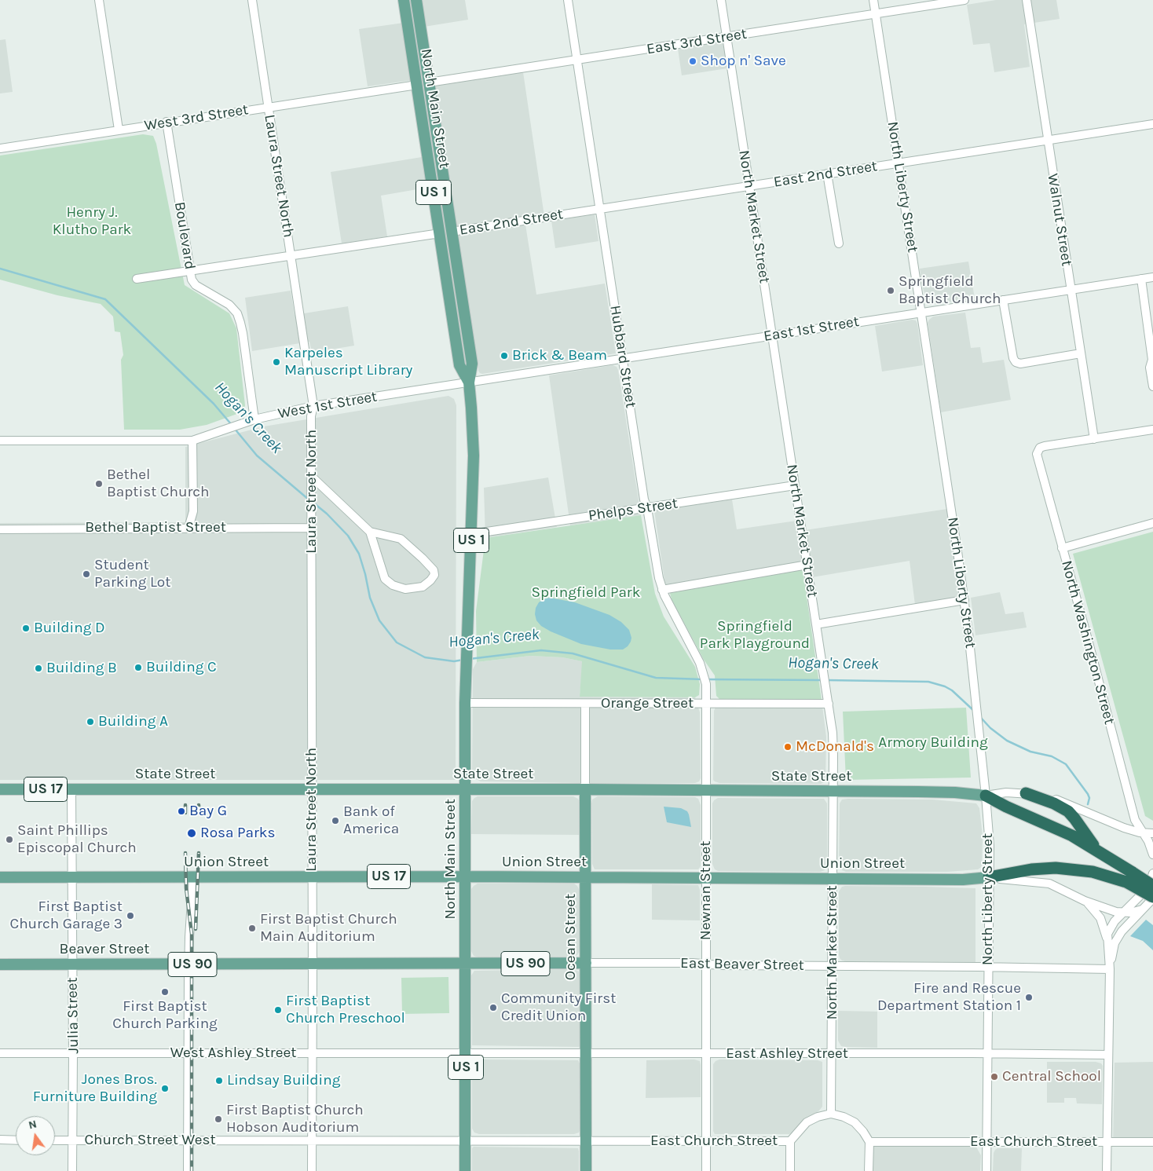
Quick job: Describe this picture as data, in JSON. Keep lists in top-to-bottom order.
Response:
{
  "streets": {
    "main road": [
      "North Main Street",
      "US 1",
      "State Street",
      "US 17",
      "Union Street",
      "Ocean Street",
      "Beaver Street",
      "US 90"
    ],
    "street": [
      "East 3rd Street",
      "West 3rd Street",
      "East 2nd Street",
      "Laura Street North",
      "North Liberty Street",
      "North Market Street",
      "Walnut Street",
      "Boulevard",
      "East 1st Street",
      "Hubbard Street",
      "West 1st Street",
      "Phelps Street",
      "Bethel Baptist Street",
      "North Washington Street",
      "Orange Street",
      "Newnan Street",
      "East Beaver Street",
      "Julia Street",
      "West Ashley Street",
      "East Ashley Street",
      "Church Street West",
      "East Church Street"
    ]
  },
  "crossings": [
    ["East 3rd Street", "North Main Street"],
    ["East 3rd Street", "North Liberty Street"],
    ["East 3rd Street", "North Market Street"],
    ["East 3rd Street", "Hubbard Street"],
    ["North Main Street", "West 3rd Street"],
    ["North Main Street", "East 2nd Street"],
    ["North Main Street", "East 1st Street"],
    ["North Main Street", "West 1st Street"],
    ["North Main Street", "Phelps Street"],
    ["North Main Street", "Orange Street"],
    ["North Main Street", "State Street"],
    ["North Main Street", "Union Street"],
    ["North Main Street", "Beaver Street"],
    ["North Main Street", "West Ashley Street"],
    ["North Main Street", "East Ashley Street"],
    ["North Main Street", "Church Street West"],
    ["North Main Street", "East Church Street"],
    ["West 3rd Street", "Laura Street North"],
    ["West 3rd Street", "Boulevard"],
    ["East 2nd Street", "North Liberty Street"],
    ["East 2nd Street", "North Market Street"],
    ["East 2nd Street", "Walnut Street"],
    ["East 2nd Street", "Hubbard Street"],
    ["Laura Street North", "West 1st Street"],
    ["Laura Street North", "Bethel Baptist Street"],
    ["Laura Street North", "State Street"],
    ["Laura Street North", "Union Street"],
    ["Laura Street North", "Beaver Street"],
    ["Laura Street North", "West Ashley Street"],
    ["Laura Street North", "Church Street West"],
    ["North Liberty Street", "East 1st Street"],
    ["North Liberty Street", "State Street"],
    ["North Liberty Street", "Union Street"],
    ["North Liberty Street", "East Beaver Street"],
    ["North Liberty Street", "East Ashley Street"],
    ["North Liberty Street", "East Church Street"],
    ["North Market Street", "East 1st Street"],
    ["North Market Street", "Phelps Street"],
    ["North Market Street", "Orange Street"],
    ["North Market Street", "State Street"],
    ["North Market Street", "Union Street"],
    ["North Market Street", "East Beaver Street"],
    ["North Market Street", "East Ashley Street"],
    ["North Market Street", "East Church Street"],
    ["Walnut Street", "East 1st Street"],
    ["Walnut Street", "North Washington Street"],
    ["Boulevard", "West 1st Street"],
    ["East 1st Street", "Hubbard Street"],
    ["East 1st Street", "West 1st Street"],
    ["Hubbard Street", "Phelps Street"],
    ["Hubbard Street", "Orange Street"],
    ["Hubbard Street", "Newnan Street"],
    ["Orange Street", "Newnan Street"],
    ["Orange Street", "Ocean Street"],
    ["State Street", "Newnan Street"],
    ["State Street", "Ocean Street"],
    ["State Street", "Julia Street"],
    ["Union Street", "Newnan Street"],
    ["Union Street", "Ocean Street"],
    ["Union Street", "Julia Street"],
    ["Newnan Street", "East Beaver Street"],
    ["Newnan Street", "East Ashley Street"],
    ["Newnan Street", "East Church Street"],
    ["Ocean Street", "Beaver Street"],
    ["Ocean Street", "East Beaver Street"],
    ["Ocean Street", "East Ashley Street"],
    ["Ocean Street", "East Church Street"],
    ["Beaver Street", "East Beaver Street"],
    ["Beaver Street", "Julia Street"],
    ["Julia Street", "West Ashley Street"],
    ["Julia Street", "Church Street West"],
    ["West Ashley Street", "East Ashley Street"],
    ["Church Street West", "East Church Street"]
  ],
  "water": ["Hogan's Creek"],
  "parks": [
    "Henry J. Klutho Park",
    "Springfield Park",
    "Springfield Park Playground",
    "Armory Building"
  ],
  "places": [
    "Shop n' Save",
    "Springfield Baptist Church",
    "Brick & Beam",
    "Karpeles Manuscript Library",
    "Bethel Baptist Church",
    "Student Parking Lot",
    "Building D",
    "Building C",
    "Building B",
    "Building A",
    "McDonald's",
    "Bay G",
    "Bank of America",
    "Rosa Parks",
    "Saint Phillips Episcopal Church",
    "First Baptist Church Garage 3",
    "First Baptist Church Main Auditorium",
    "First Baptist Church Parking",
    "Fire and Rescue Department Station 1",
    "Community First Credit Union",
    "First Baptist Church Preschool",
    "Central School",
    "Lindsay Building",
    "Jones Bros. Furniture Building",
    "First Baptist Church Hobson Auditorium"
  ],
  "north": "top"
}
